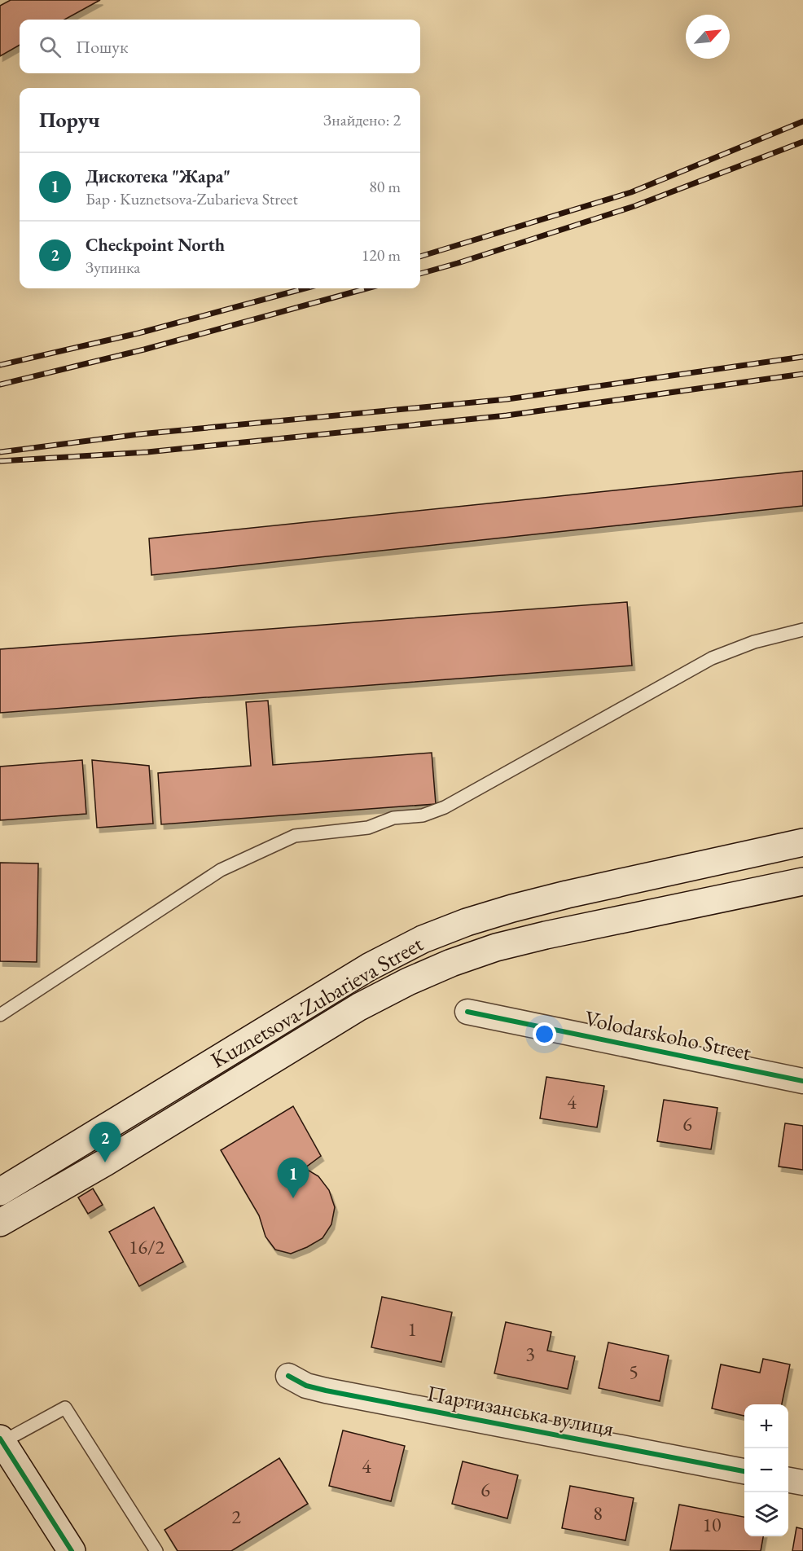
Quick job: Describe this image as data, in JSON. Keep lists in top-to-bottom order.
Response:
{
  "streets": {
    "main road": ["Kuznetsova-Zubarieva Street"],
    "street": ["Volodarskoho Street", "Партизанська вулиця"]
  },
  "house_numbers": [
    "4",
    "6",
    "16/2",
    "1",
    "3",
    "5",
    "4",
    "6",
    "8",
    "2",
    "10"
  ],
  "north": "top right",
  "page": {
    "search": "Пошук",
    "heading": ["Поруч", "Знайдено: 2"],
    "list": [
      {
        "mark": "1",
        "name": "Дискотека \"Жара\"",
        "note": "Бар · Kuznetsova-Zubarieva Street",
        "value": "80 m"
      },
      {
        "mark": "2",
        "name": "Checkpoint North",
        "note": "Зупинка",
        "value": "120 m"
      }
    ],
    "pins": ["2", "1"],
    "map_buttons": ["+", "−"]
  }
}
